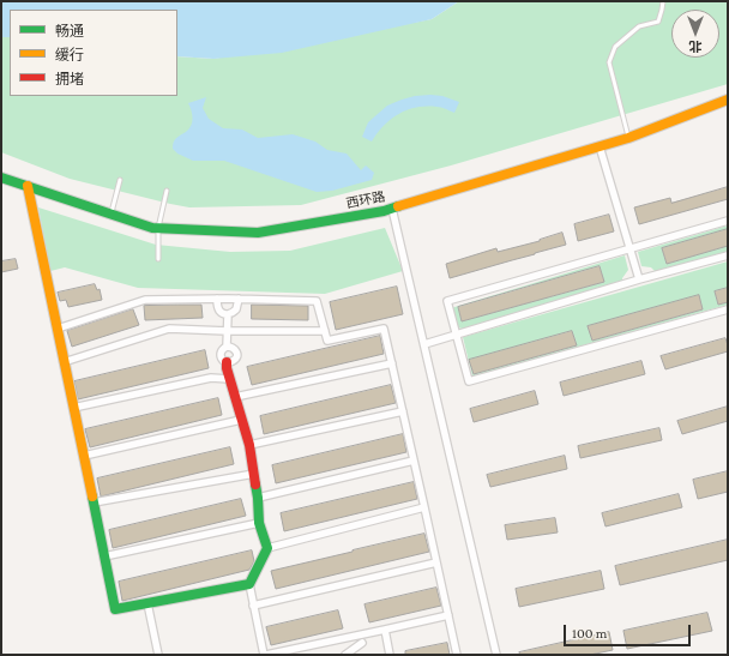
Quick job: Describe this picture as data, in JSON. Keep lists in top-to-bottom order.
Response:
{
  "streets": {
    "street": ["西环路"]
  },
  "legend": ["畅通", "缓行", "拥堵"],
  "scale_bar": "100 m",
  "north": "bottom"
}
